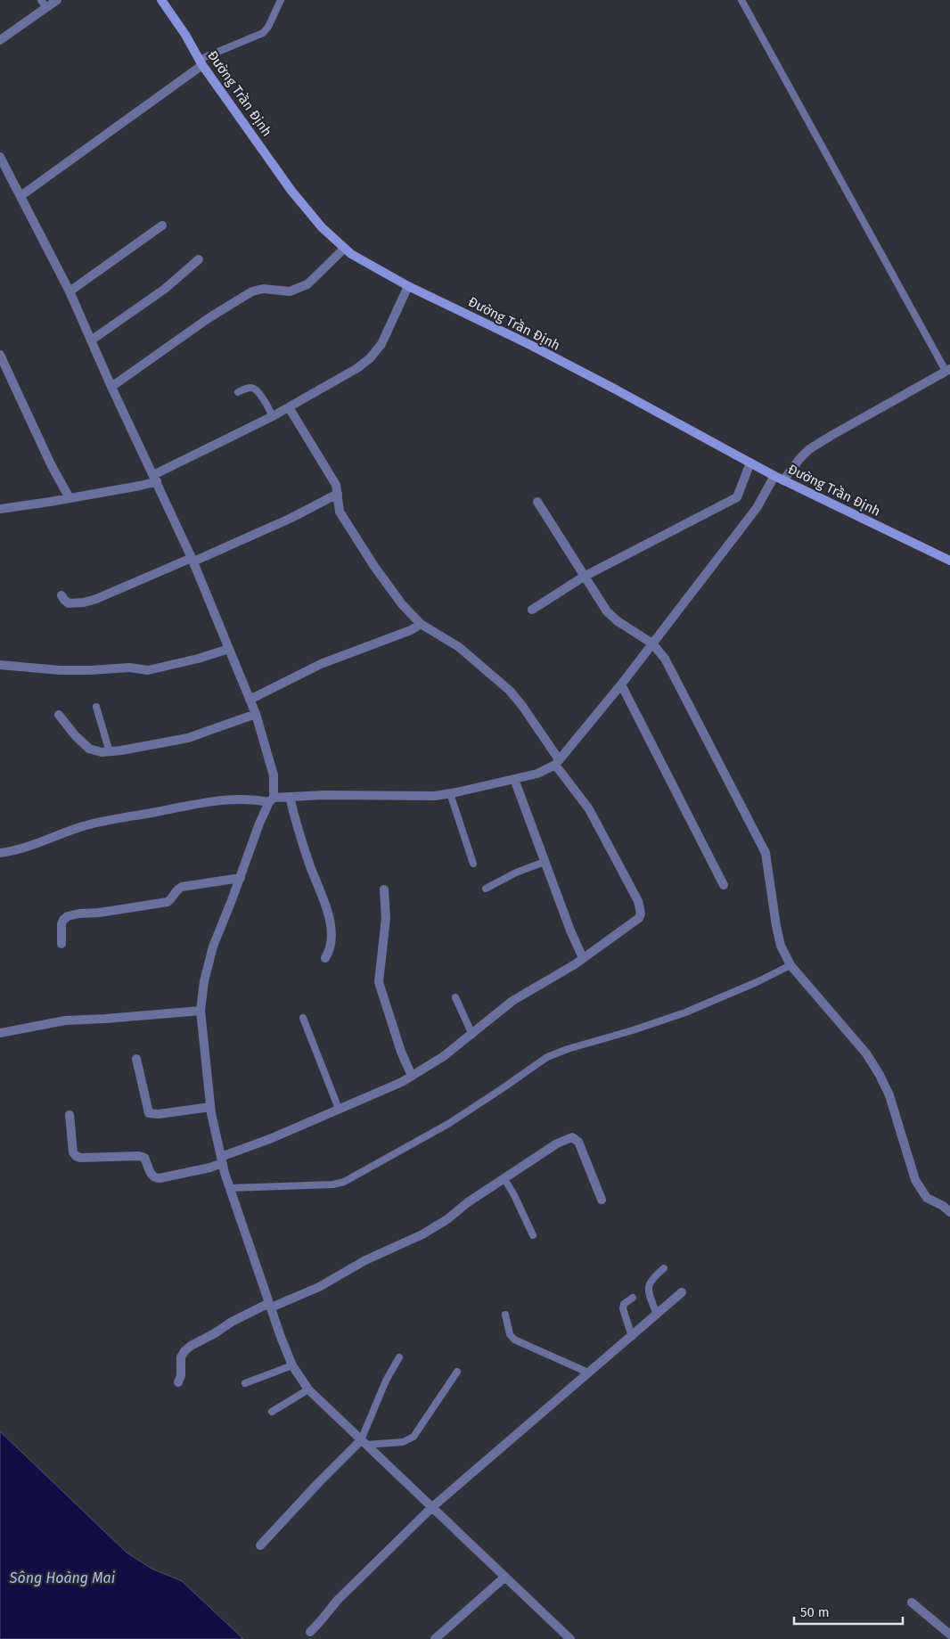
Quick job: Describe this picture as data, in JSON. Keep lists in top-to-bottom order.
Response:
{
  "streets": {
    "main road": ["Đường Trần Định"]
  },
  "water": ["Sông Hoàng Mai"],
  "scale_bar": "50 m"
}
